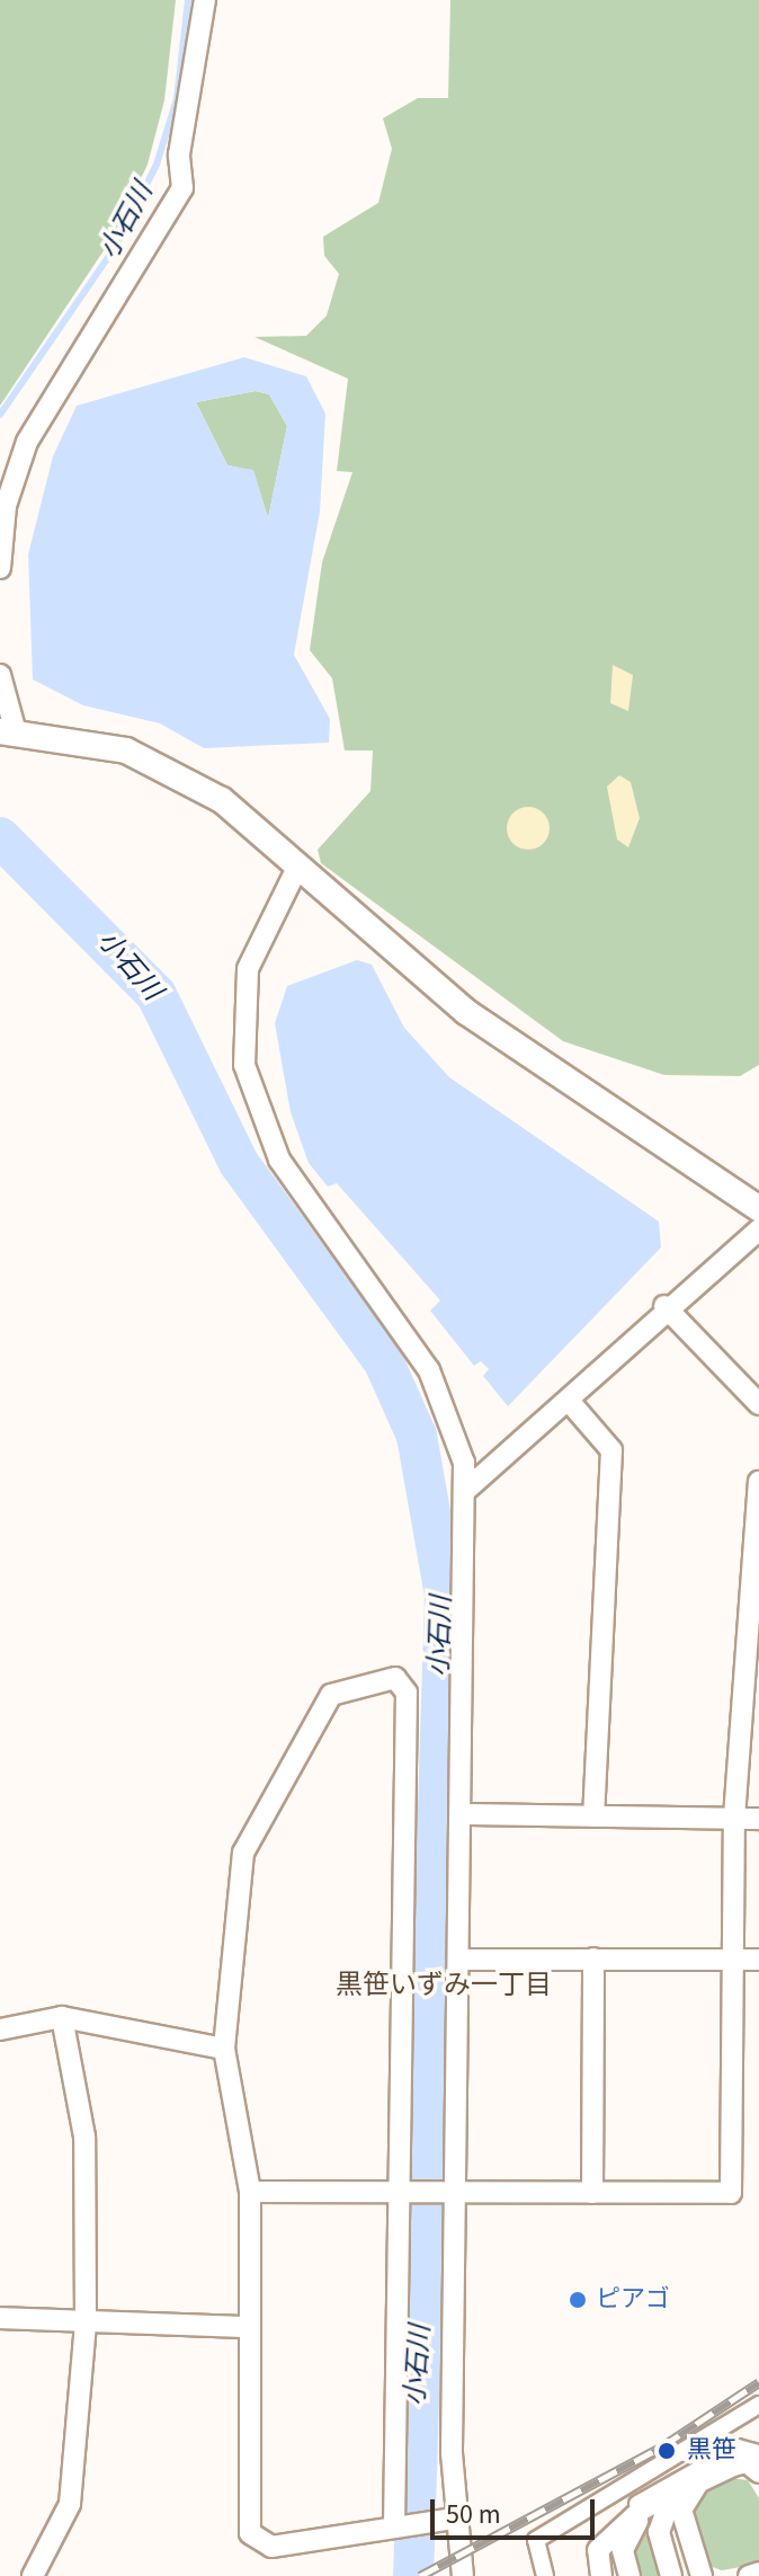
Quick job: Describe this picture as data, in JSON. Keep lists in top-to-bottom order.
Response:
{
  "districts": ["黒笹いずみ一丁目"],
  "water": ["小石川"],
  "places": ["ピアゴ", "黒笹"],
  "scale_bar": "50 m"
}
